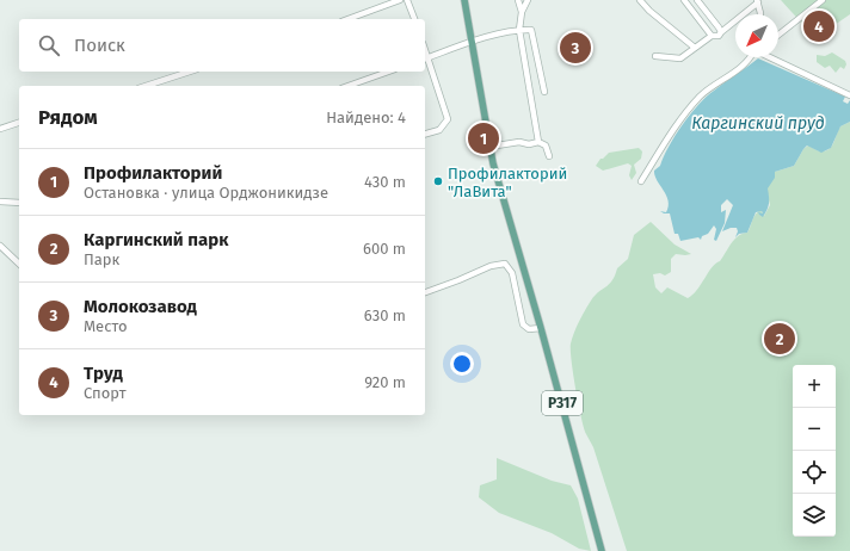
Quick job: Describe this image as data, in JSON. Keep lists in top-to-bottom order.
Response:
{
  "streets": {
    "main road": ["Р317"]
  },
  "water": ["Каргинский пруд"],
  "places": ["Профилакторий \"ЛаВита\""],
  "north": "bottom left",
  "page": {
    "pins": [
      "4",
      "3",
      "1",
      "2"
    ],
    "search": "Поиск",
    "heading": ["Рядом", "Найдено: 4"],
    "list": [
      {
        "mark": "1",
        "name": "Профилакторий",
        "note": "Остановка · улица Орджоникидзе",
        "value": "430 m"
      },
      {
        "mark": "2",
        "name": "Каргинский парк",
        "note": "Парк",
        "value": "600 m"
      },
      {
        "mark": "3",
        "name": "Молокозавод",
        "note": "Место",
        "value": "630 m"
      },
      {
        "mark": "4",
        "name": "Труд",
        "note": "Спорт",
        "value": "920 m"
      }
    ],
    "map_buttons": ["+", "−"]
  }
}
